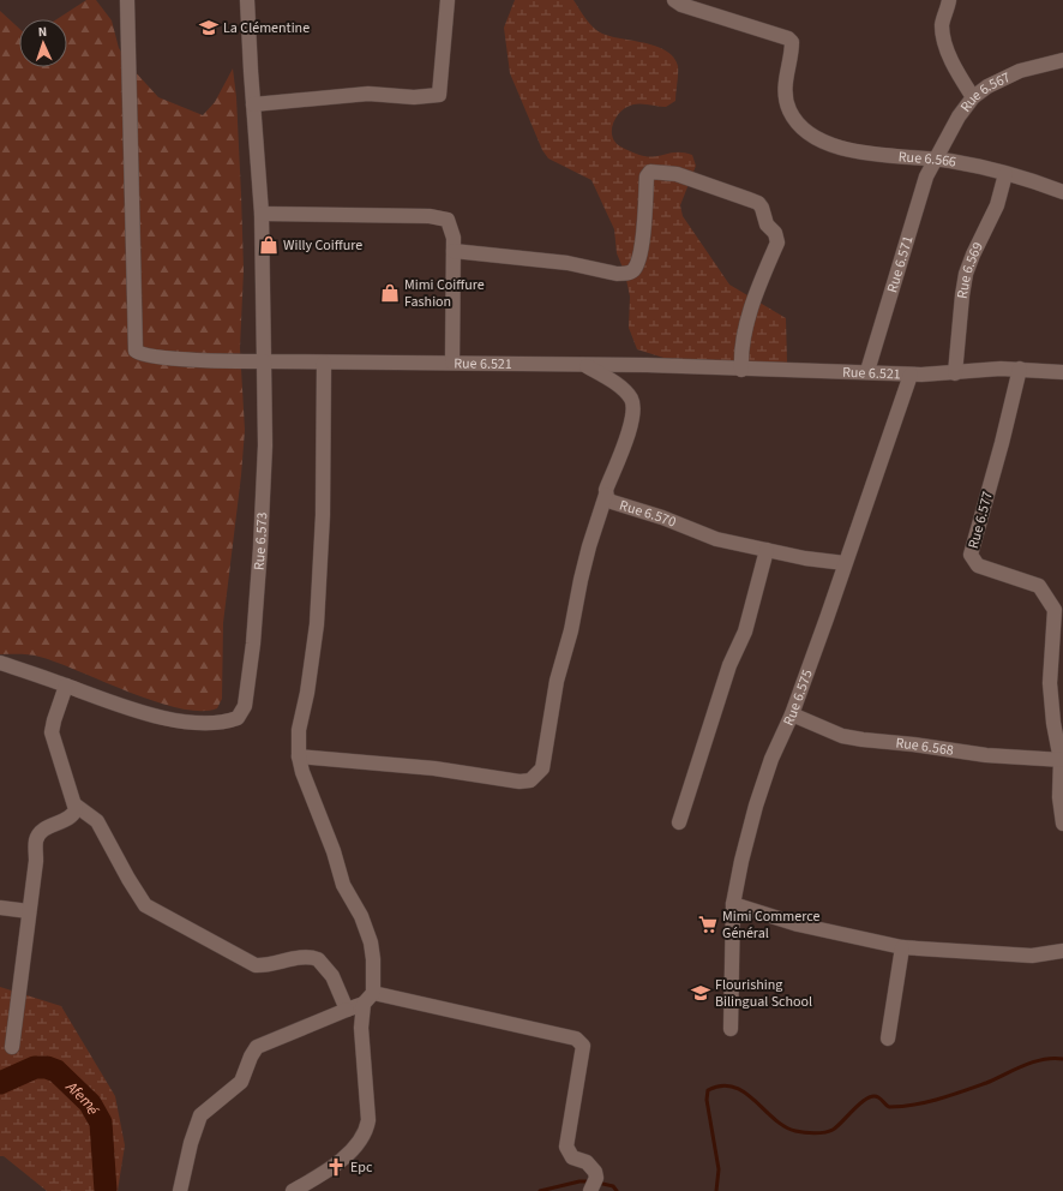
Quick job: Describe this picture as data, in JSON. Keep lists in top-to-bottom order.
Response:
{
  "streets": {
    "street": [
      "Rue 6.567",
      "Rue 6.566",
      "Rue 6.571",
      "Rue 6.569",
      "Rue 6.521",
      "Rue 6.570",
      "Rue 6.577",
      "Rue 6.573",
      "Rue 6.575",
      "Rue 6.568"
    ]
  },
  "crossings": [
    ["Rue 6.567", "Rue 6.566"],
    ["Rue 6.567", "Rue 6.571"],
    ["Rue 6.566", "Rue 6.571"],
    ["Rue 6.566", "Rue 6.569"],
    ["Rue 6.571", "Rue 6.521"],
    ["Rue 6.569", "Rue 6.521"],
    ["Rue 6.521", "Rue 6.570"],
    ["Rue 6.521", "Rue 6.577"],
    ["Rue 6.521", "Rue 6.573"],
    ["Rue 6.521", "Rue 6.575"],
    ["Rue 6.570", "Rue 6.575"],
    ["Rue 6.577", "Rue 6.568"],
    ["Rue 6.575", "Rue 6.568"]
  ],
  "water": ["Afemé"],
  "places": {
    "school or university": ["La Clémentine", "Flourishing Bilingual School"],
    "shop": ["Willy Coiffure", "Mimi Coiffure Fashion"],
    "supermarket": ["Mimi Commerce Général"],
    "church": ["Epc"]
  },
  "north": "top"
}
